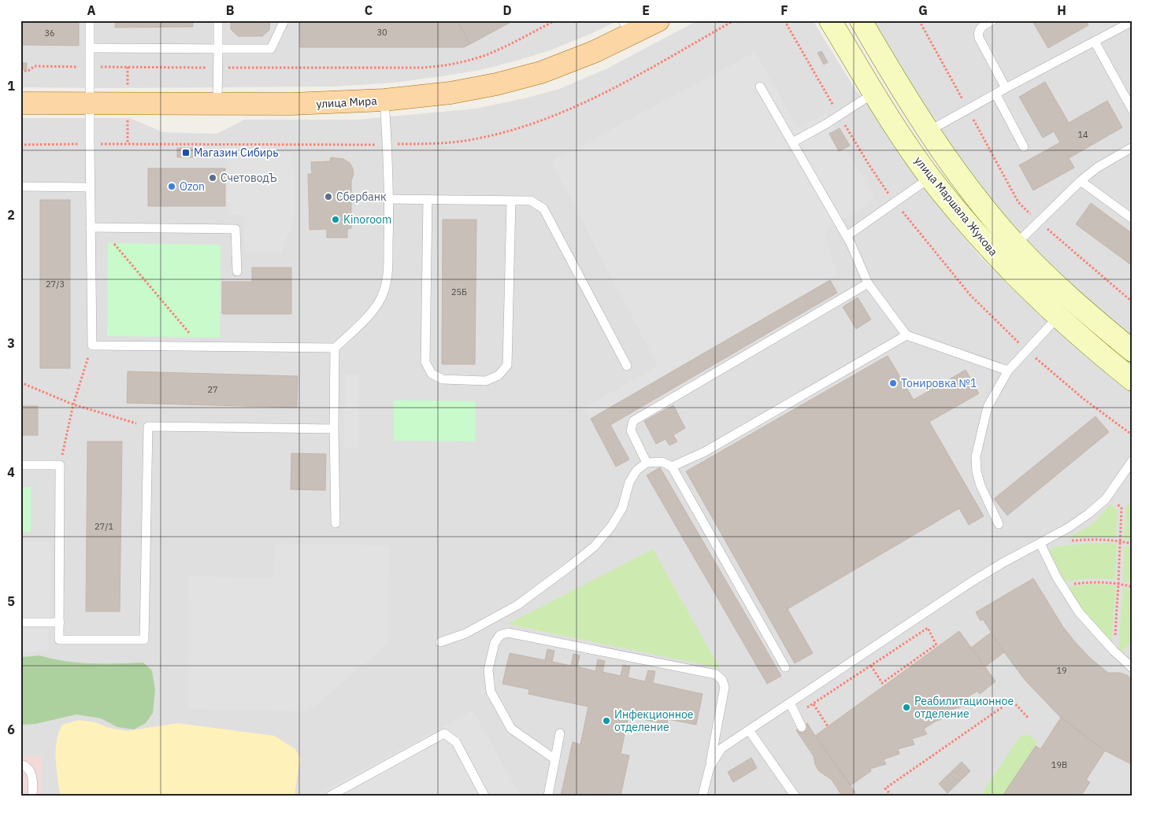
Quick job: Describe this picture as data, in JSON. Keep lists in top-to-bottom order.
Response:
{
  "streets": {
    "main road": ["улица Мира", "улица Маршала Жукова"]
  },
  "places": {
    "transit": ["Магазин Сибирь"],
    "other": [
      "СчетоводЪ",
      "Ozon",
      "Сбербанк",
      "Kinoroom",
      "Тонировка №1",
      "Реабилитационное отделение",
      "Инфекционное отделение"
    ]
  },
  "house_numbers": [
    "30",
    "36",
    "14",
    "27/3",
    "25Б",
    "27",
    "27/1",
    "19",
    "19В"
  ],
  "grid": {
    "columns": [
      "A",
      "B",
      "C",
      "D",
      "E",
      "F",
      "G",
      "H"
    ],
    "rows": [
      "1",
      "2",
      "3",
      "4",
      "5",
      "6"
    ]
  }
}
